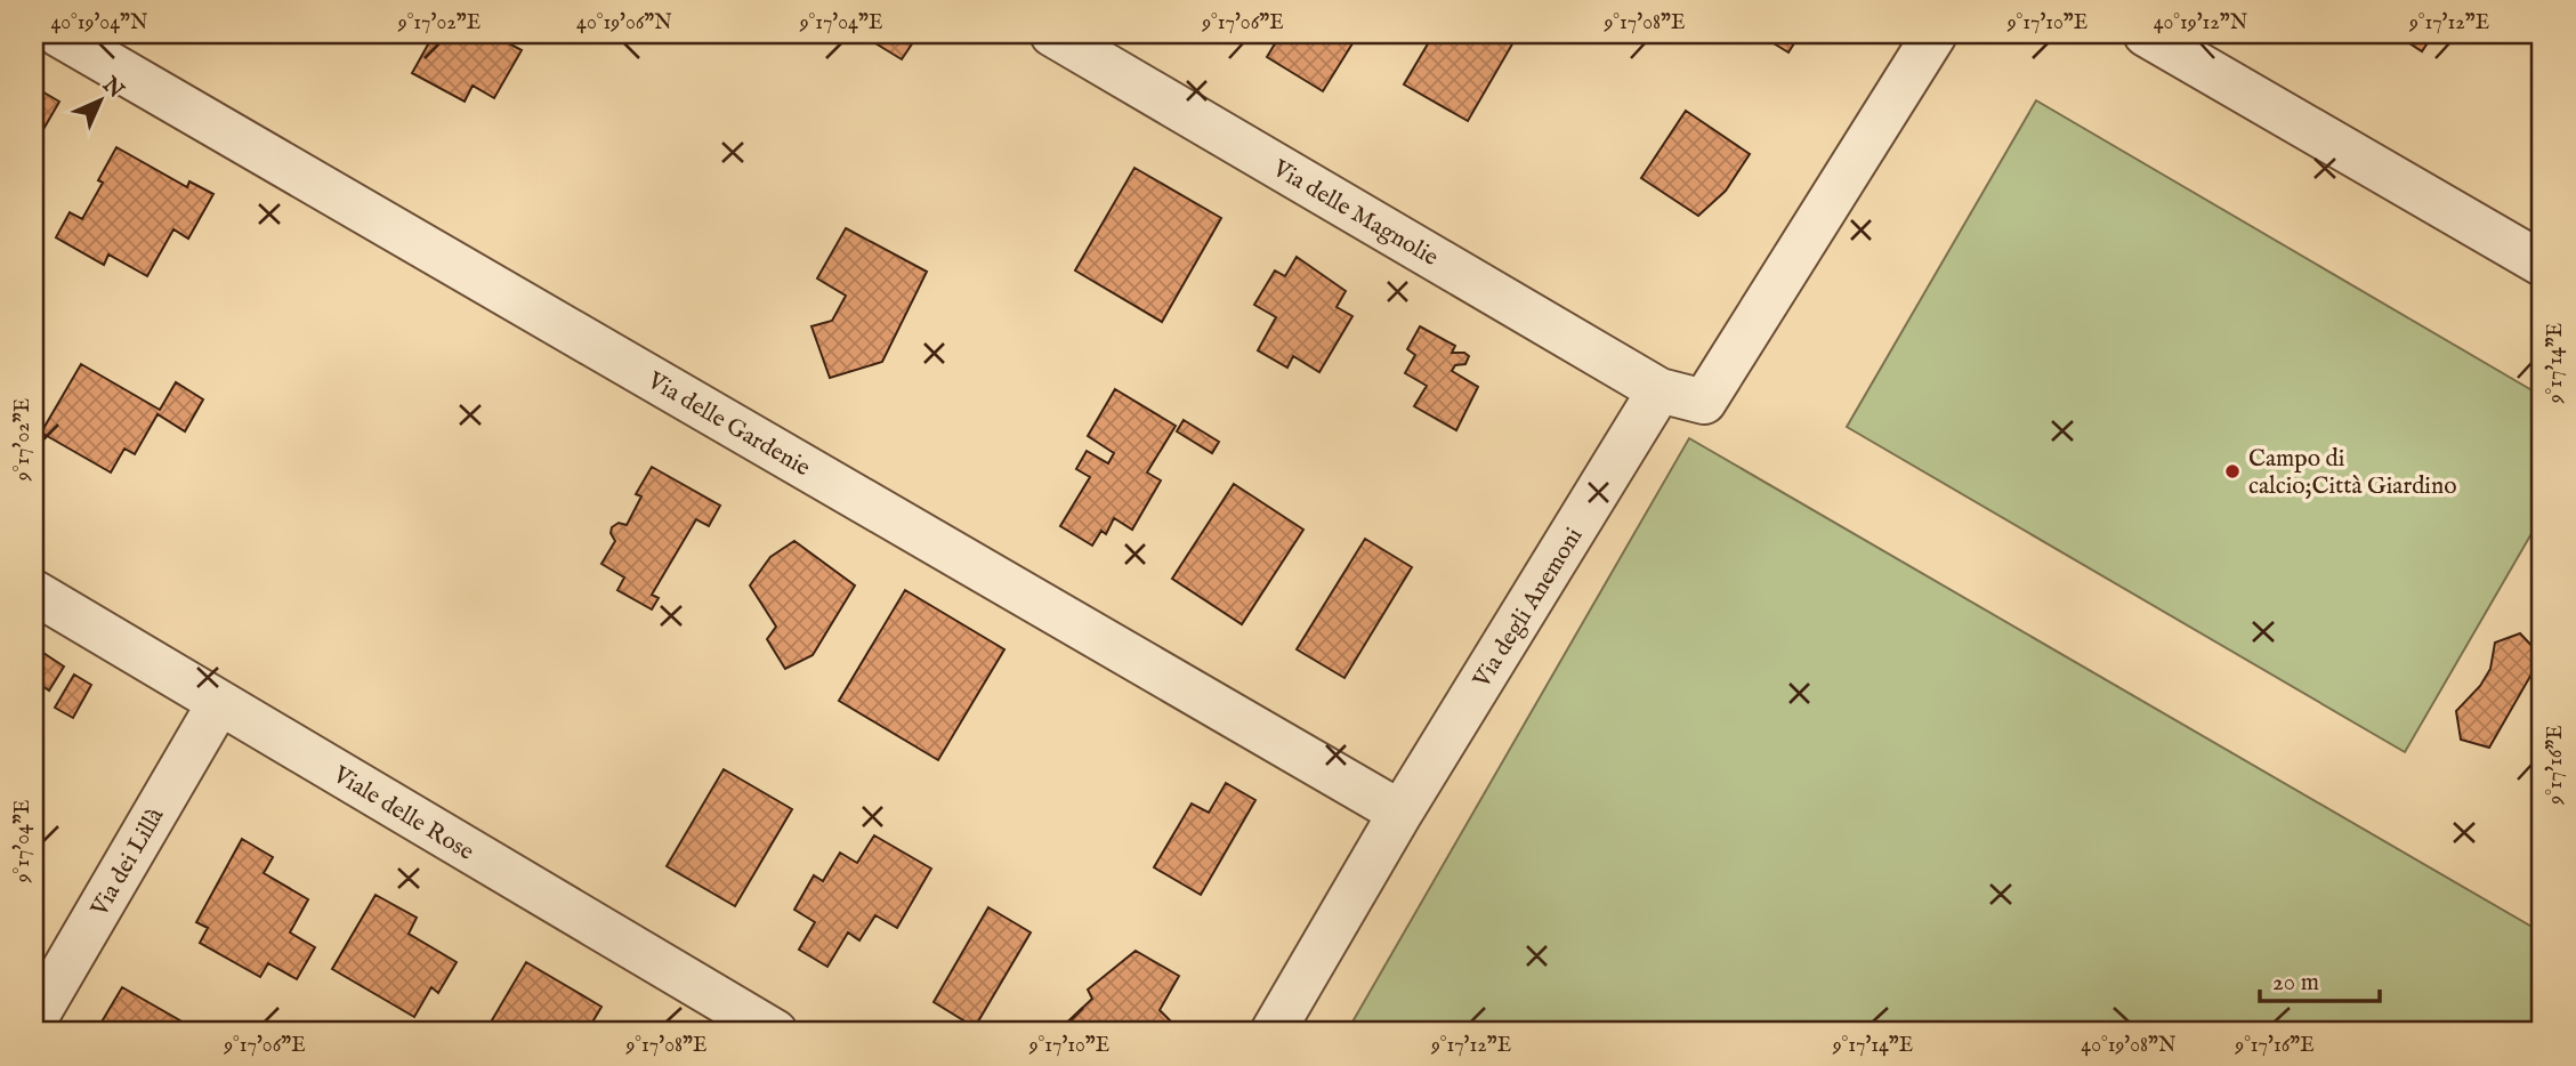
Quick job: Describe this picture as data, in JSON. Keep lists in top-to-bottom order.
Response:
{
  "streets": {
    "street": [
      "Via delle Magnolie",
      "Via delle Gardenie",
      "Via degli Anemoni",
      "Viale delle Rose",
      "Via dei Lillà"
    ]
  },
  "crossings": [
    ["Via delle Magnolie", "Via degli Anemoni"],
    ["Via delle Gardenie", "Via degli Anemoni"],
    ["Viale delle Rose", "Via dei Lillà"]
  ],
  "places": ["Campo di calcio;Città Giardino"],
  "scale_bar": "20 m",
  "north": "top right",
  "coordinates": [
    "40°19'04\"N",
    "9°17'02\"E",
    "40°19'06\"N",
    "9°17'04\"E",
    "9°17'06\"E",
    "9°17'08\"E",
    "9°17'10\"E",
    "40°19'12\"N",
    "9°17'12\"E",
    "9°17'14\"E",
    "9°17'16\"E",
    "40°19'08\"N"
  ]
}
